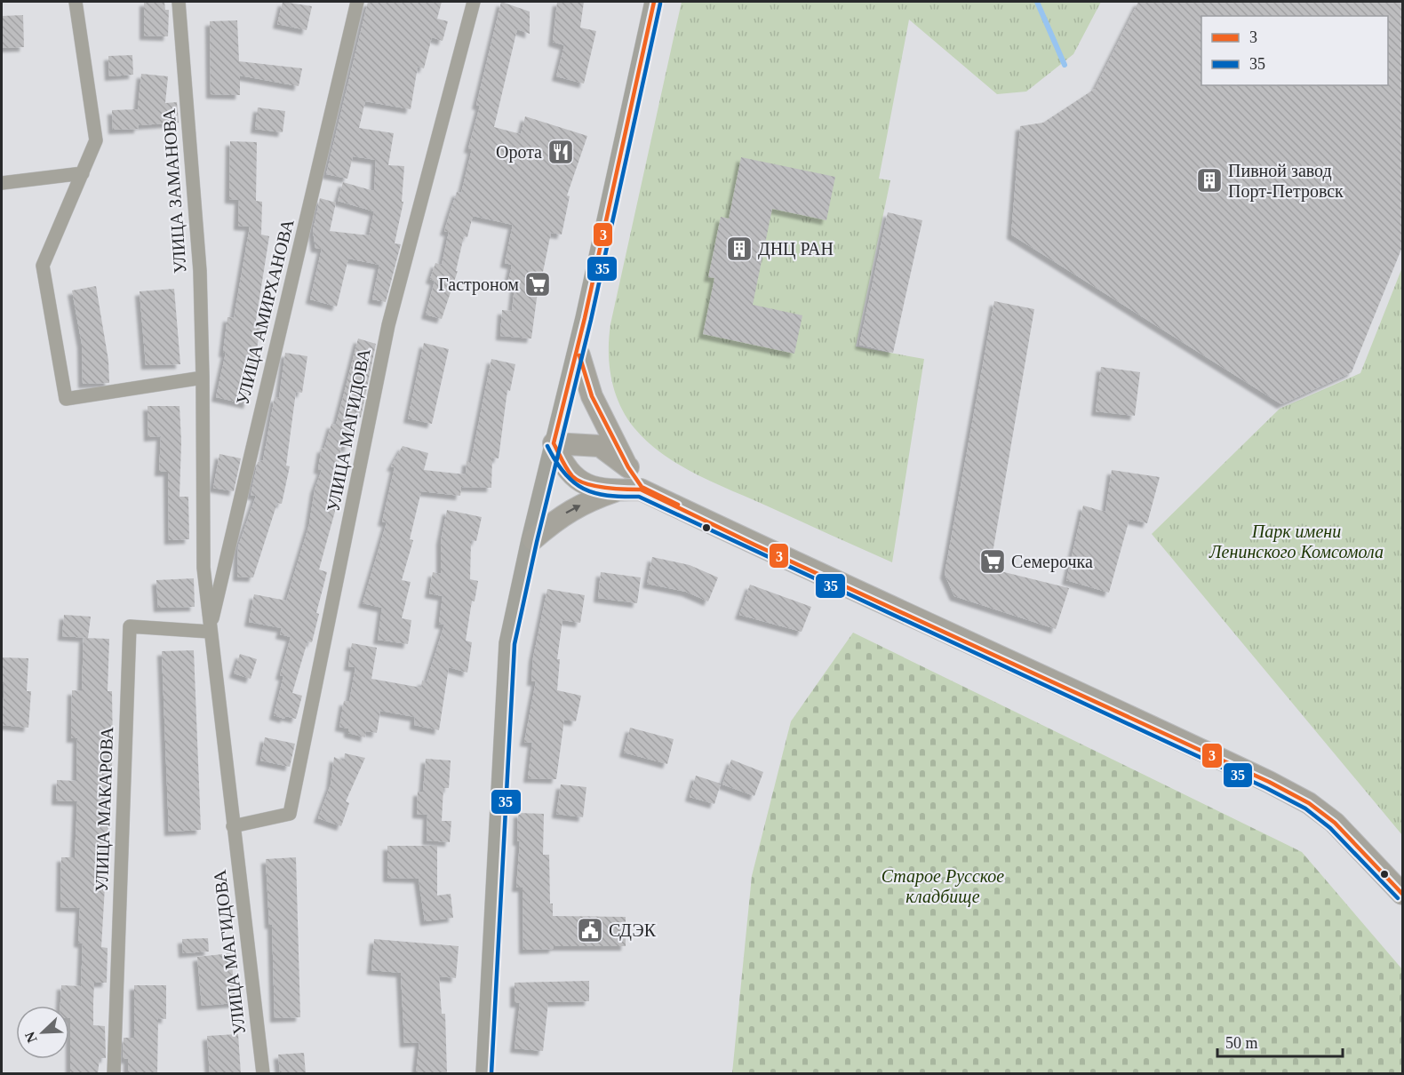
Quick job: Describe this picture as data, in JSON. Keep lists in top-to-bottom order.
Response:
{
  "streets": {
    "street": [
      "УЛИЦА ЗАМАНОВА",
      "УЛИЦА АМИРХАНОВА",
      "УЛИЦА МАГИДОВА",
      "УЛИЦА МАКАРОВА"
    ]
  },
  "crossings": [
    ["УЛИЦА ЗАМАНОВА", "УЛИЦА АМИРХАНОВА"],
    ["УЛИЦА ЗАМАНОВА", "УЛИЦА МАГИДОВА"],
    ["УЛИЦА ЗАМАНОВА", "УЛИЦА МАКАРОВА"],
    ["УЛИЦА АМИРХАНОВА", "УЛИЦА МАГИДОВА"],
    ["УЛИЦА АМИРХАНОВА", "УЛИЦА МАКАРОВА"],
    ["УЛИЦА МАГИДОВА", "УЛИЦА МАКАРОВА"]
  ],
  "parks": ["Парк имени Ленинского Комсомола", "Старое Русское кладбище"],
  "places": {
    "restaurant": ["Орота"],
    "building": ["Пивной завод Порт-Петровск", "ДНЦ РАН"],
    "supermarket": ["Гастроном", "Семерочка"],
    "public building": ["СДЭК"]
  },
  "lines": ["transit line 3", "transit line 35"],
  "legend": ["3", "35"],
  "scale_bar": "50 m",
  "north": "bottom left"
}
